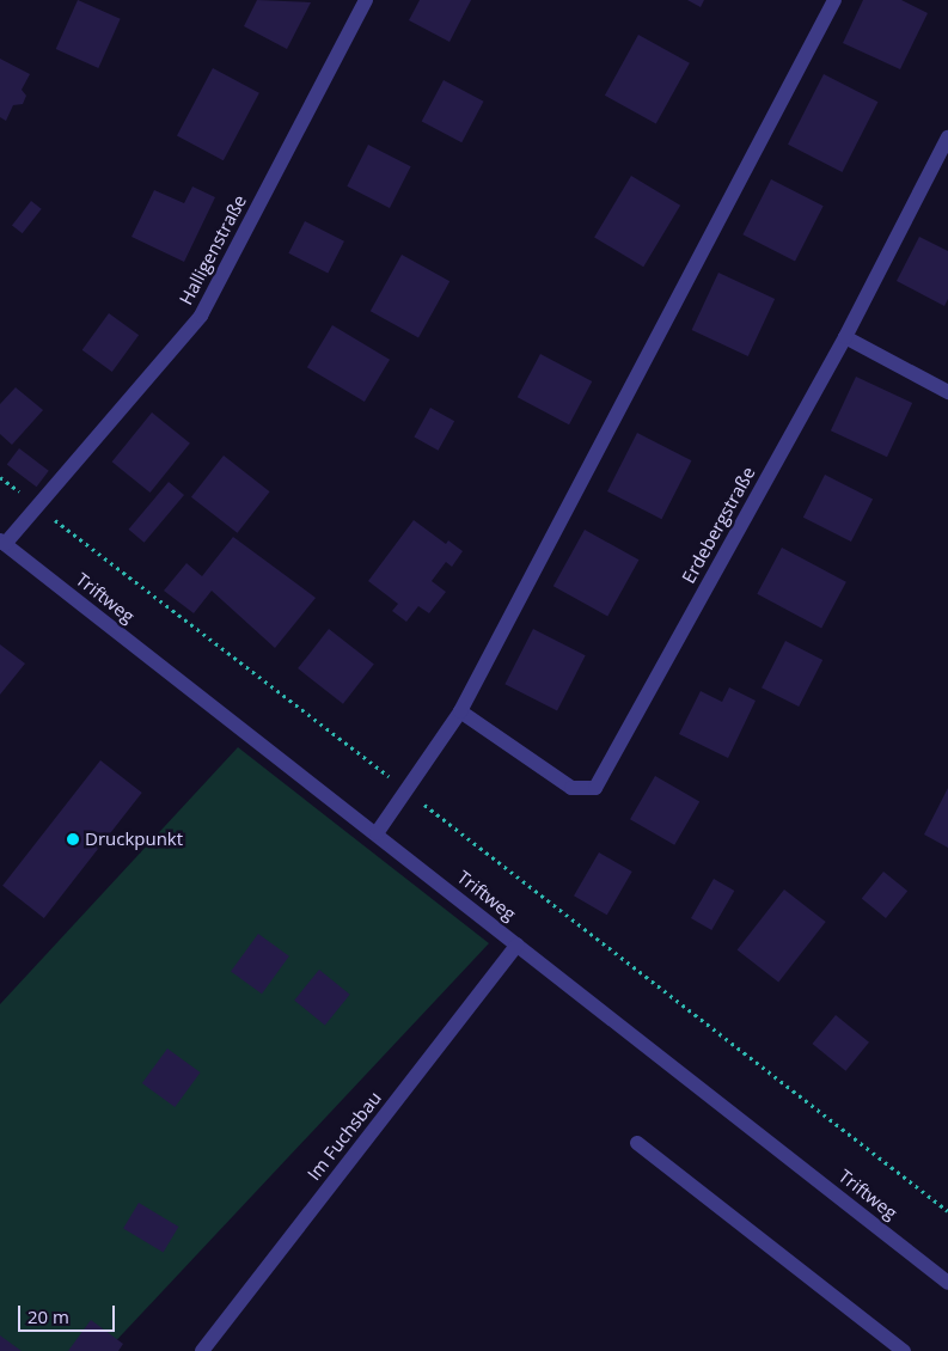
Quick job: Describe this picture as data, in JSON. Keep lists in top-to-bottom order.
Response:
{
  "streets": {
    "street": [
      "Halligenstraße",
      "Erdebergstraße",
      "Triftweg",
      "Im Fuchsbau"
    ]
  },
  "crossings": [
    ["Halligenstraße", "Triftweg"],
    ["Triftweg", "Im Fuchsbau"]
  ],
  "places": ["Druckpunkt"],
  "scale_bar": "20 m"
}
